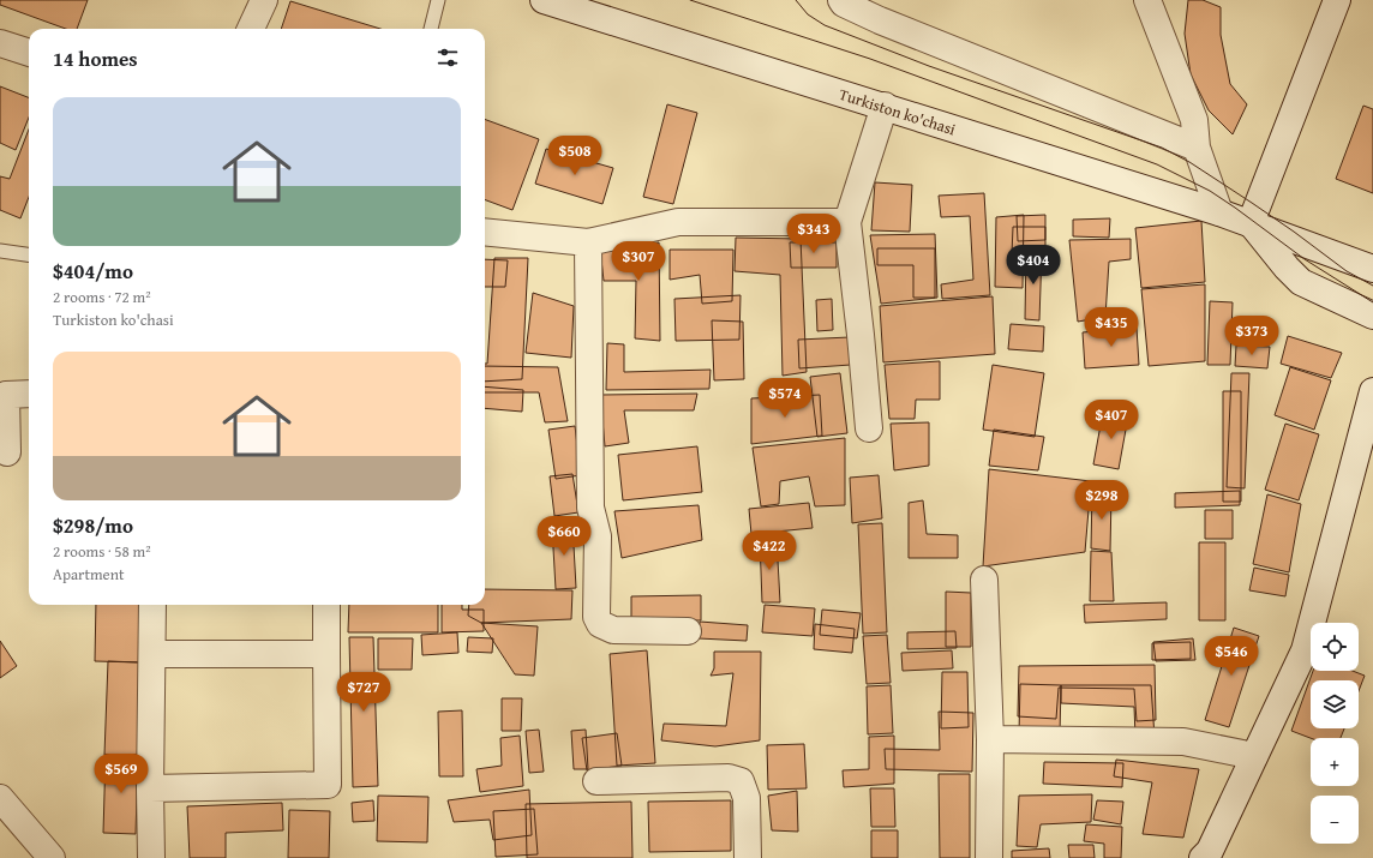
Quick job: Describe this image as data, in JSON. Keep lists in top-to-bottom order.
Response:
{
  "streets": {
    "street": ["Turkiston ko'chasi"]
  },
  "page": {
    "heading": "14 homes",
    "list": [
      {
        "name": "$404/mo",
        "note": "2 rooms · 72 m² · Turkiston ko'chasi"
      },
      {
        "name": "$298/mo",
        "note": "2 rooms · 58 m² · Apartment"
      }
    ],
    "price": [
      "$508",
      "$343",
      "$307",
      "$404",
      "$435",
      "$373",
      "$574",
      "$407",
      "$298",
      "$660",
      "$422",
      "$546",
      "$727",
      "$569"
    ],
    "map_buttons": ["+", "−"]
  }
}
